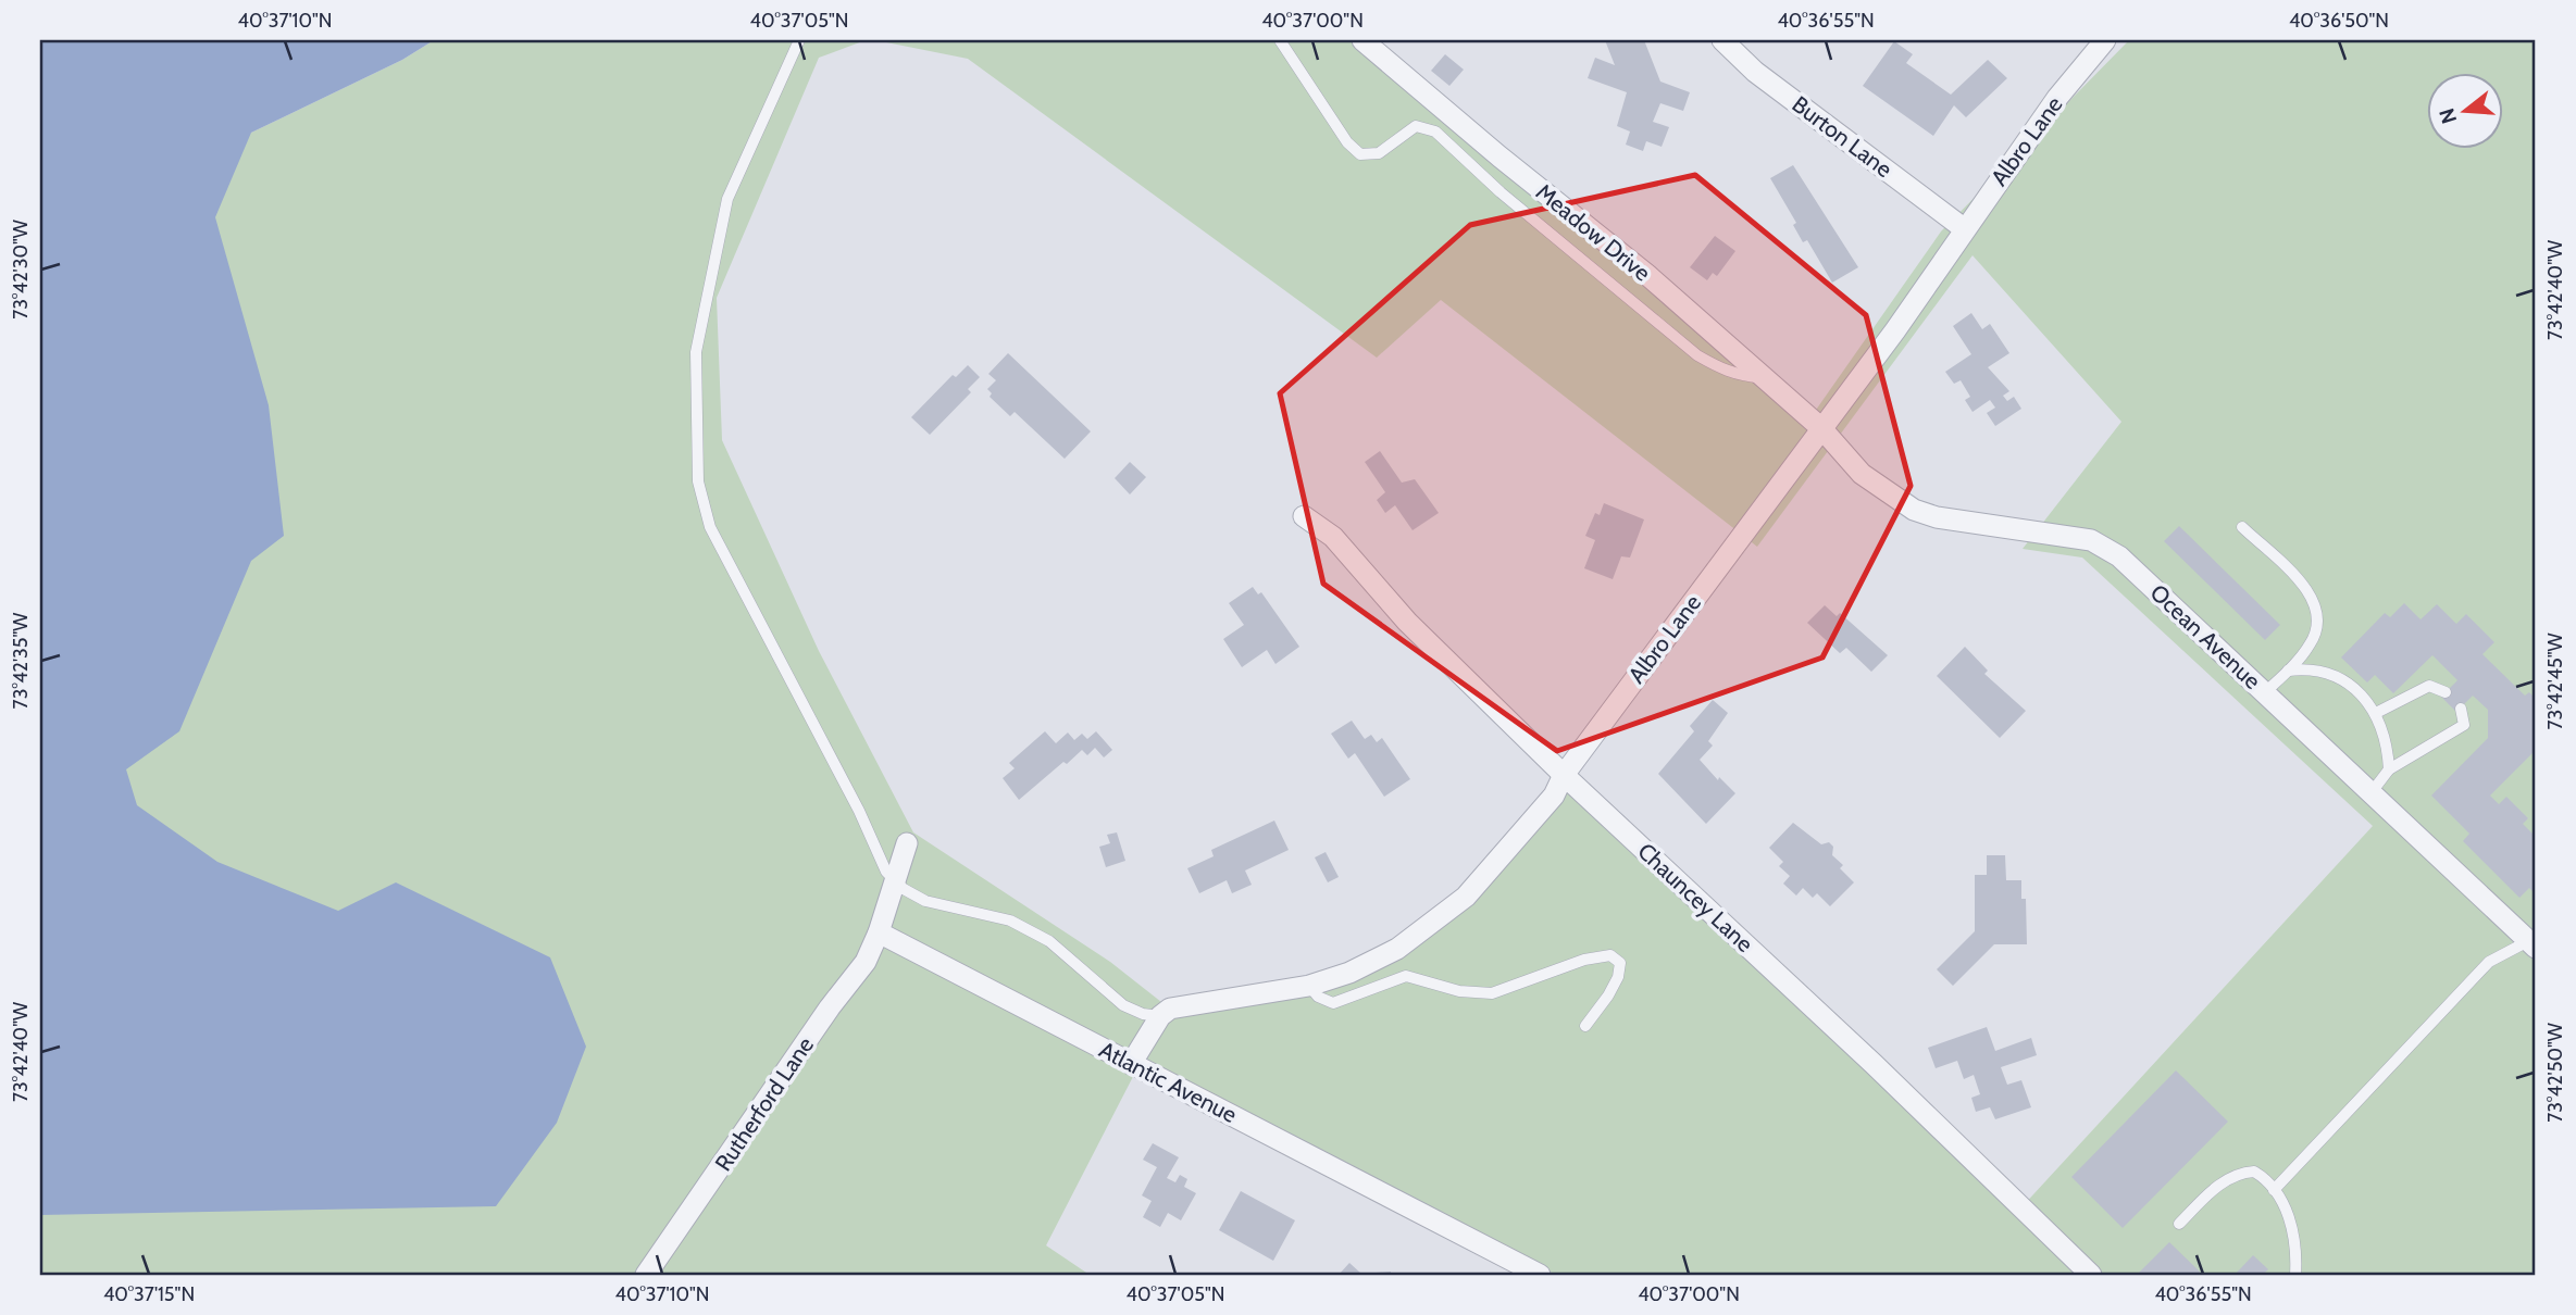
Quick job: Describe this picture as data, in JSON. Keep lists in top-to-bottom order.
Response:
{
  "streets": {
    "street": [
      "Burton Lane",
      "Albro Lane",
      "Meadow Drive",
      "Ocean Avenue",
      "Chauncey Lane",
      "Atlantic Avenue",
      "Rutherford Lane"
    ]
  },
  "crossings": [
    ["Burton Lane", "Albro Lane"],
    ["Albro Lane", "Meadow Drive"],
    ["Albro Lane", "Ocean Avenue"],
    ["Albro Lane", "Chauncey Lane"],
    ["Meadow Drive", "Ocean Avenue"],
    ["Atlantic Avenue", "Rutherford Lane"]
  ],
  "north": "left",
  "coordinates": [
    "40°37'10\"N",
    "40°37'05\"N",
    "40°37'00\"N",
    "40°36'55\"N",
    "40°36'50\"N",
    "73°42'30\"W",
    "73°42'40\"W",
    "73°42'35\"W",
    "73°42'45\"W",
    "73°42'50\"W",
    "40°37'15\"N"
  ]
}
